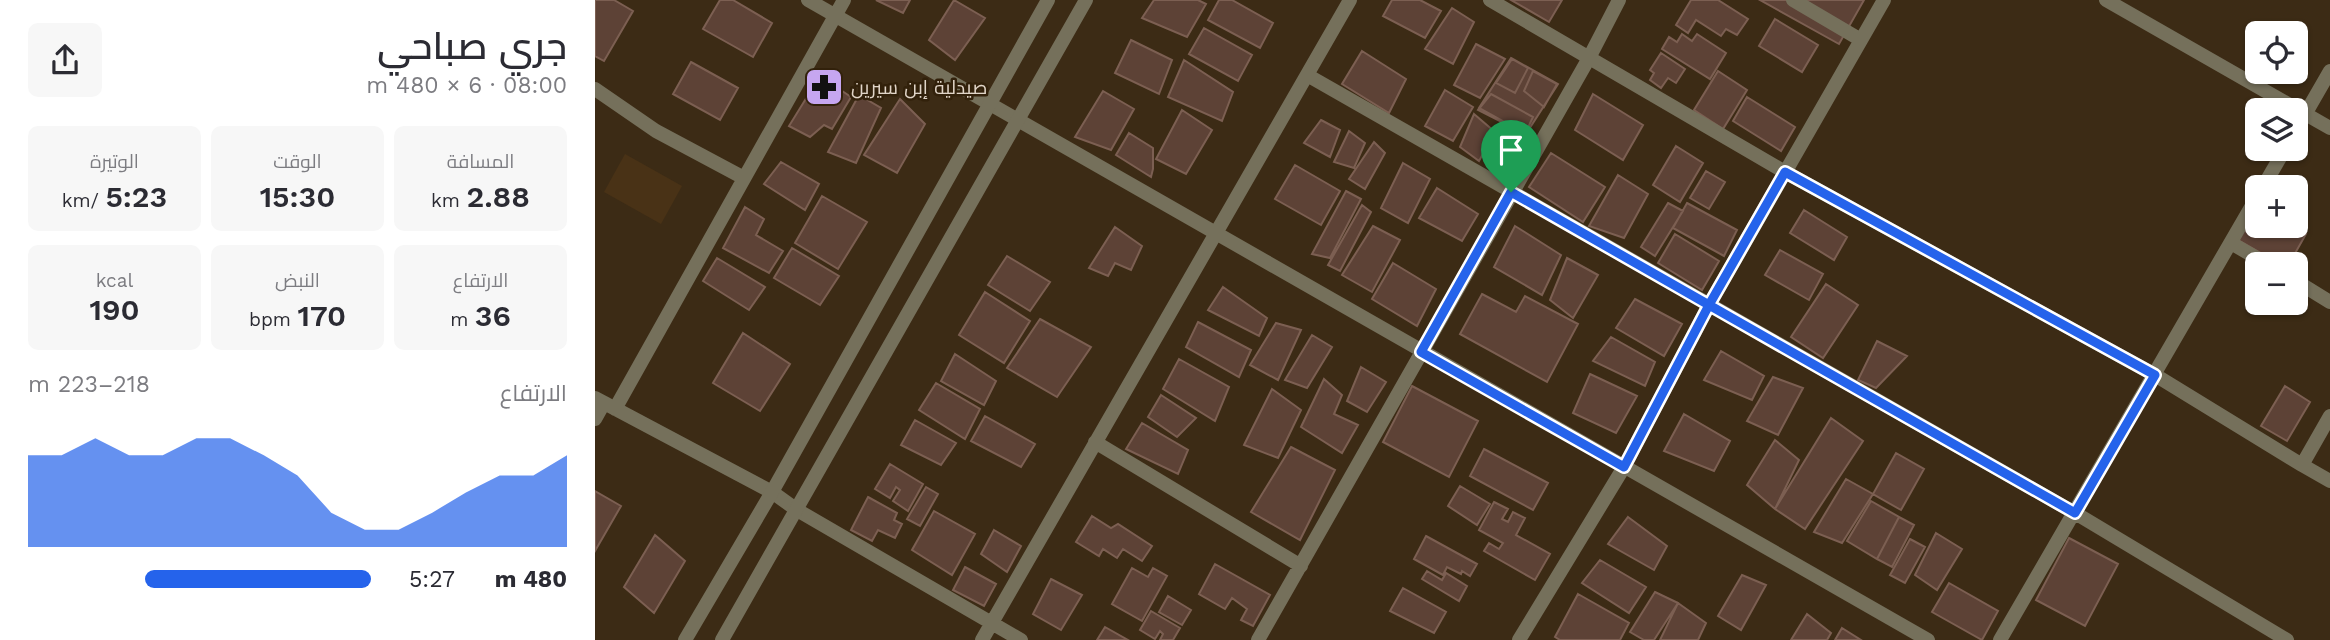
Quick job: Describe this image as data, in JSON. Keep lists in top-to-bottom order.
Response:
{
  "places": {
    "pharmacy": ["صيدلية إبن سيرين"]
  },
  "page": {
    "heading": ["جري صباحي", "08:00 · 6 × 480 m"],
    "map_buttons": ["+", "−"],
    "stats": [
      ["المسافة", "2.88 km"],
      ["الوقت", "15:30"],
      ["الوتيرة", "5:23 /km"],
      ["الارتفاع", "36 m"],
      ["النبض", "170 bpm"],
      ["kcal", "190"]
    ],
    "chart": ["الارتفاع", "218–223 m"],
    "list": [
      {
        "name": "480 m",
        "note": "5:27"
      }
    ]
  }
}
